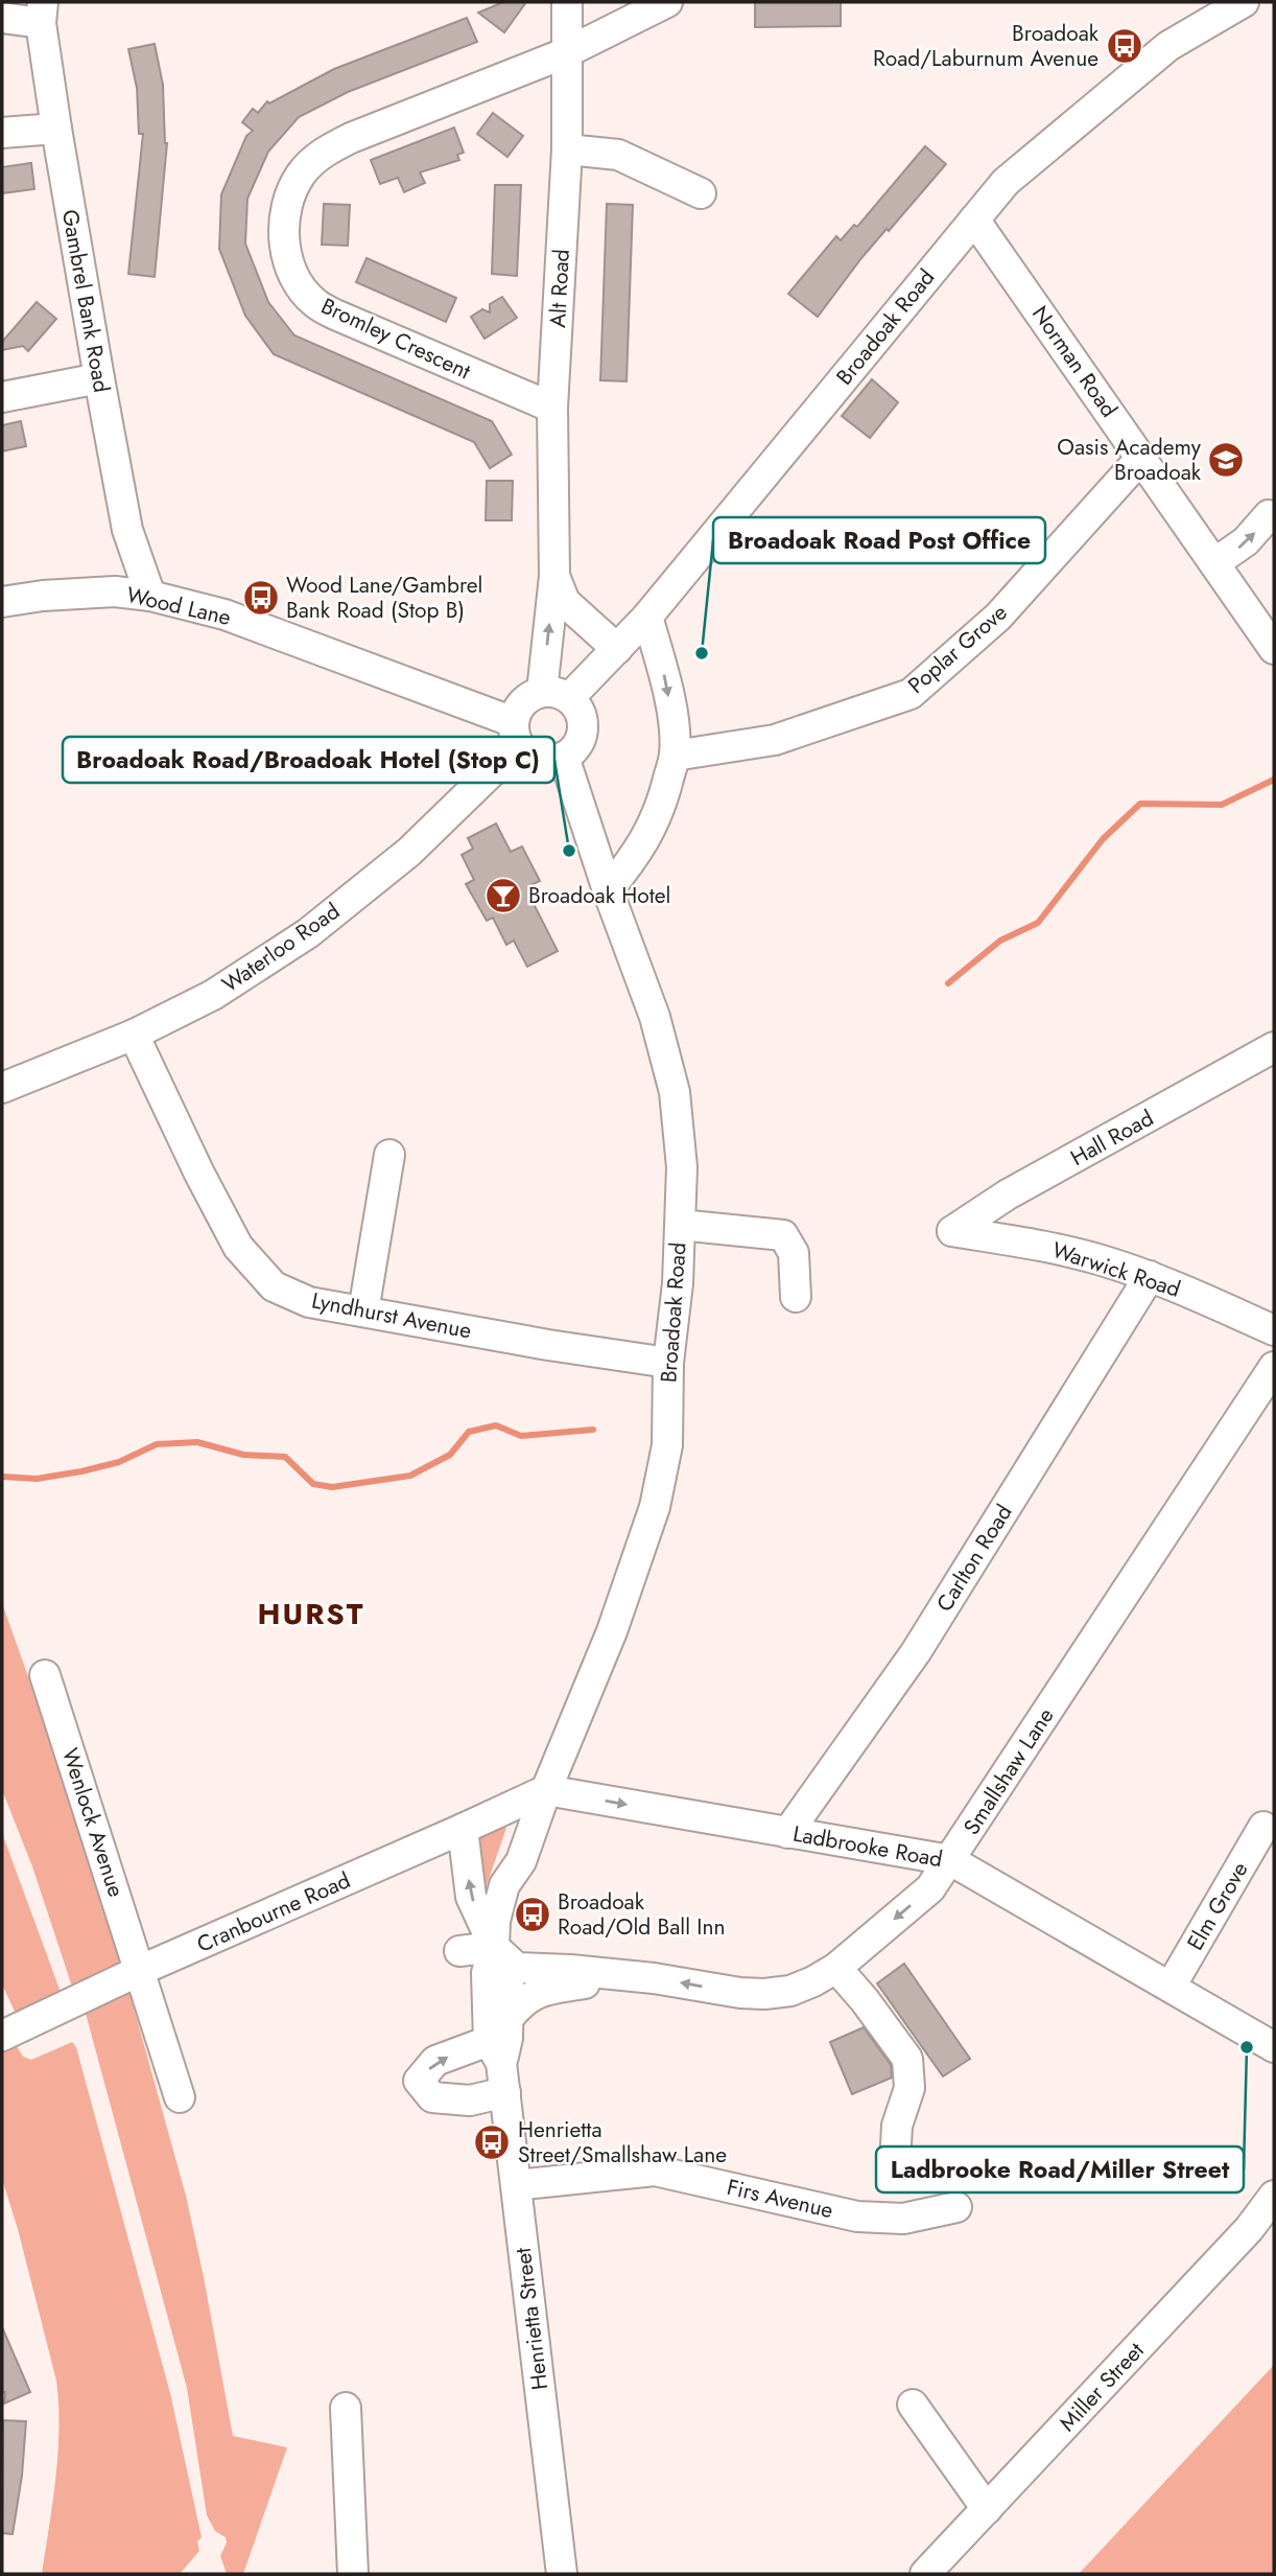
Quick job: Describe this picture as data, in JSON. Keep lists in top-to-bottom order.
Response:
{
  "streets": {
    "street": [
      "Alt Road",
      "Gambrel Bank Road",
      "Broadoak Road",
      "Bromley Crescent",
      "Norman Road",
      "Wood Lane",
      "Poplar Grove",
      "Waterloo Road",
      "Hall Road",
      "Warwick Road",
      "Lyndhurst Avenue",
      "Carlton Road",
      "Smallshaw Lane",
      "Wenlock Avenue",
      "Ladbrooke Road",
      "Elm Grove",
      "Cranbourne Road",
      "Firs Avenue",
      "Henrietta Street",
      "Miller Street"
    ]
  },
  "crossings": [
    ["Alt Road", "Broadoak Road"],
    ["Alt Road", "Bromley Crescent"],
    ["Alt Road", "Wood Lane"],
    ["Alt Road", "Waterloo Road"],
    ["Gambrel Bank Road", "Wood Lane"],
    ["Broadoak Road", "Norman Road"],
    ["Broadoak Road", "Wood Lane"],
    ["Broadoak Road", "Waterloo Road"],
    ["Broadoak Road", "Lyndhurst Avenue"],
    ["Broadoak Road", "Smallshaw Lane"],
    ["Broadoak Road", "Ladbrooke Road"],
    ["Broadoak Road", "Cranbourne Road"],
    ["Broadoak Road", "Henrietta Street"],
    ["Norman Road", "Poplar Grove"],
    ["Wood Lane", "Waterloo Road"],
    ["Waterloo Road", "Lyndhurst Avenue"],
    ["Hall Road", "Warwick Road"],
    ["Warwick Road", "Carlton Road"],
    ["Carlton Road", "Ladbrooke Road"],
    ["Smallshaw Lane", "Ladbrooke Road"],
    ["Smallshaw Lane", "Henrietta Street"],
    ["Wenlock Avenue", "Cranbourne Road"],
    ["Ladbrooke Road", "Elm Grove"],
    ["Ladbrooke Road", "Cranbourne Road"],
    ["Firs Avenue", "Henrietta Street"]
  ],
  "districts": ["HURST"],
  "places": {
    "bus stop": [
      "Broadoak Road/Laburnum Avenue",
      "Wood Lane/Gambrel Bank Road (Stop B)",
      "Broadoak Road/Old Ball Inn",
      "Henrietta Street/Smallshaw Lane"
    ],
    "school or university": ["Oasis Academy Broadoak"],
    "other": ["Broadoak Road Post Office", "Broadoak Road/Broadoak Hotel (Stop C)", "Ladbrooke Road/Miller Street"],
    "bar": ["Broadoak Hotel"]
  }
}
